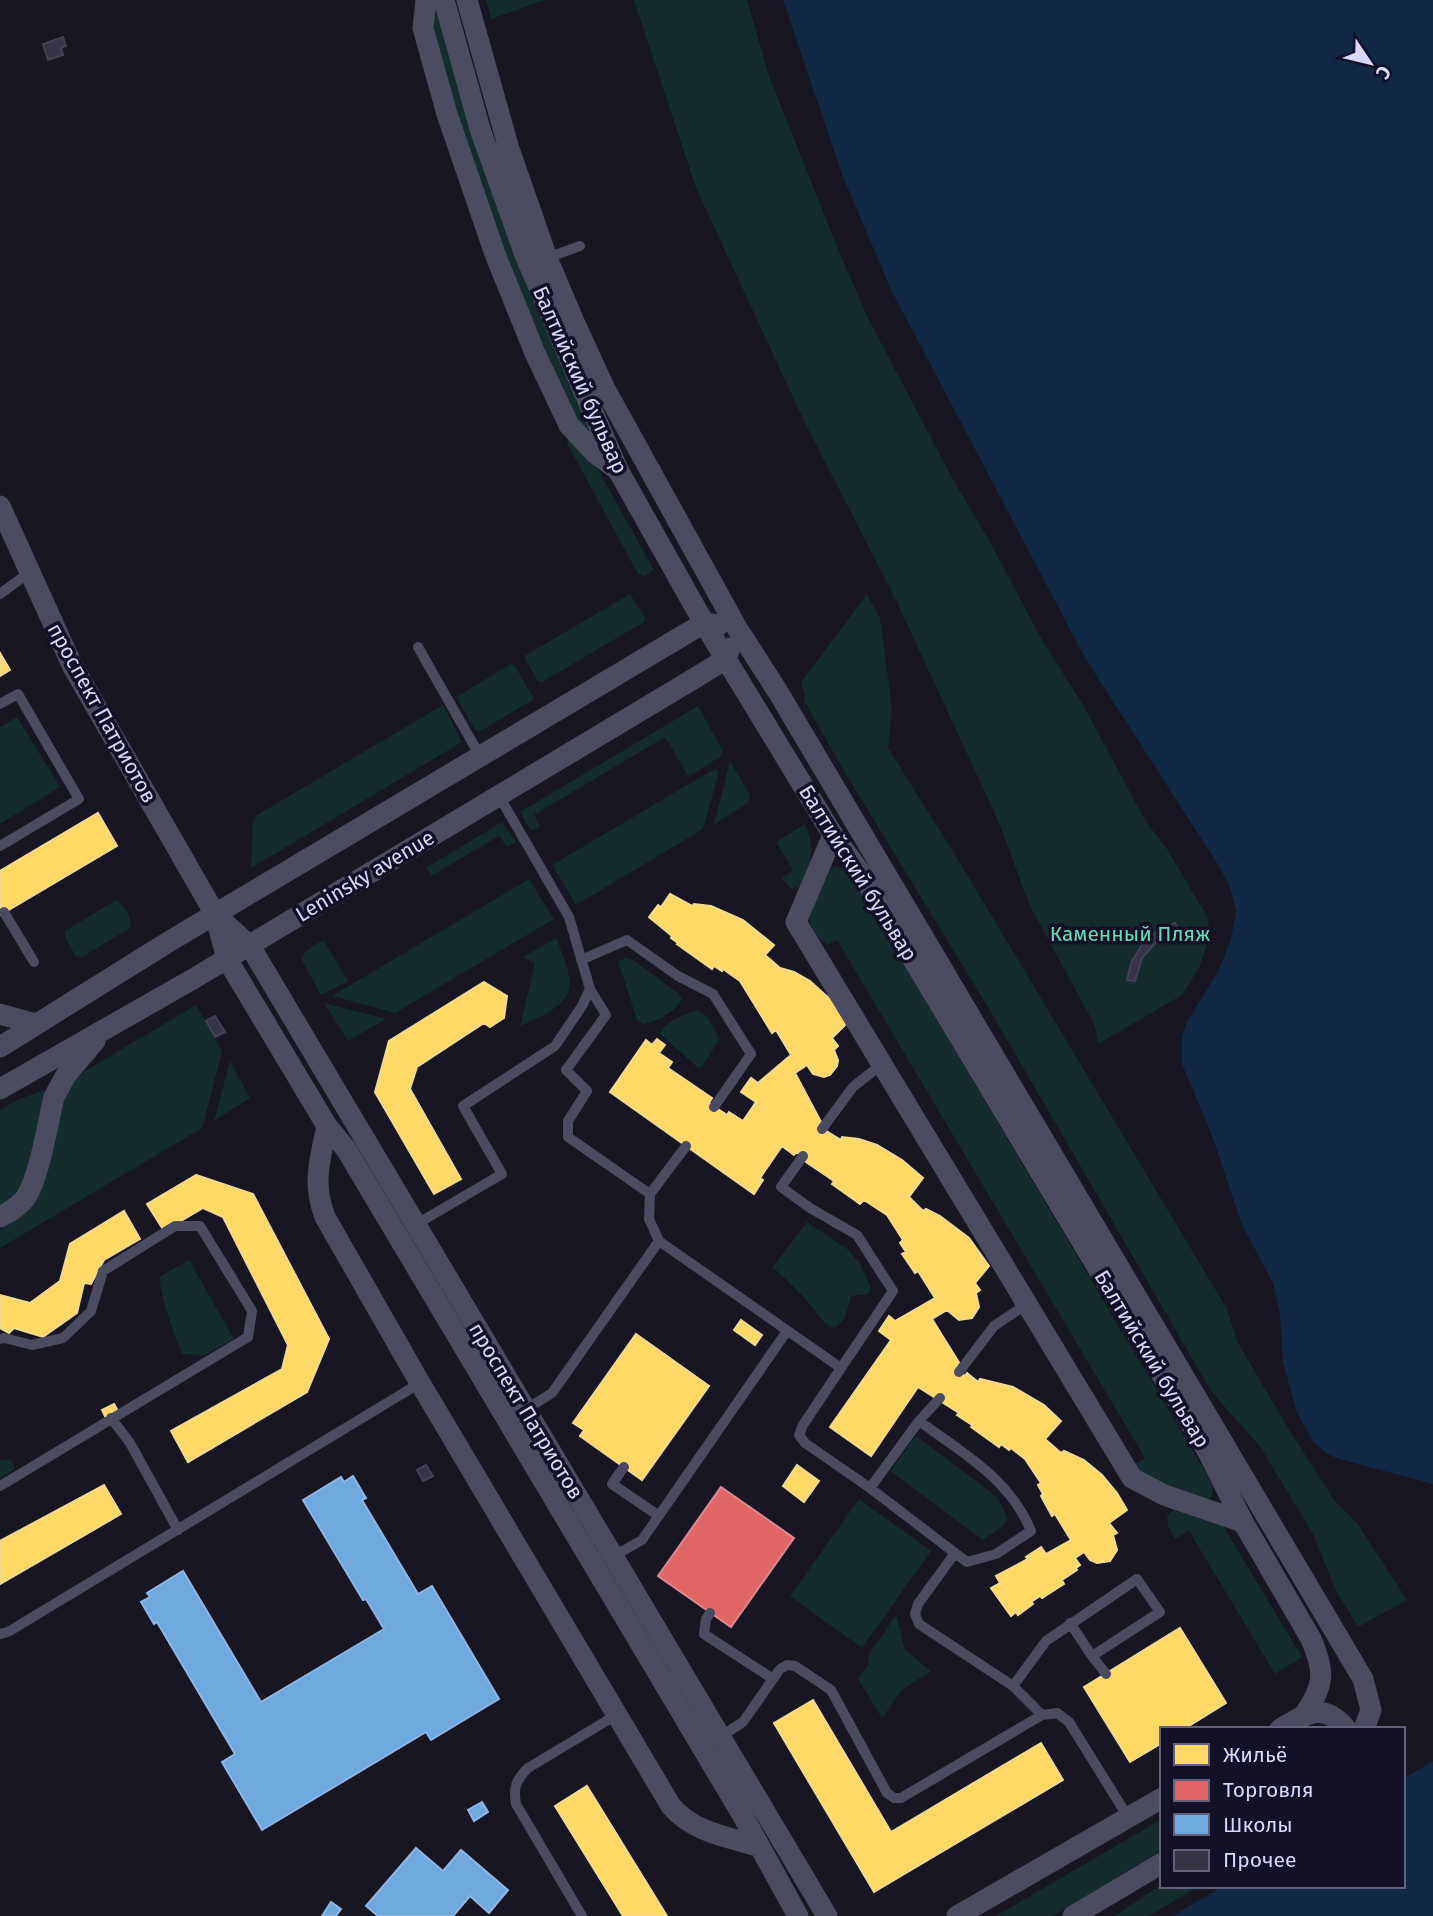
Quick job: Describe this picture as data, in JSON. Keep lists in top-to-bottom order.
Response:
{
  "streets": {
    "street": ["Балтийский бульвар", "проспект Патриотов", "Leninsky avenue"]
  },
  "crossings": [
    ["Балтийский бульвар", "Leninsky avenue"],
    ["проспект Патриотов", "Leninsky avenue"]
  ],
  "parks": ["Каменный Пляж"],
  "legend": [
    "Жильё",
    "Торговля",
    "Школы",
    "Прочее"
  ],
  "north": "bottom right"
}
